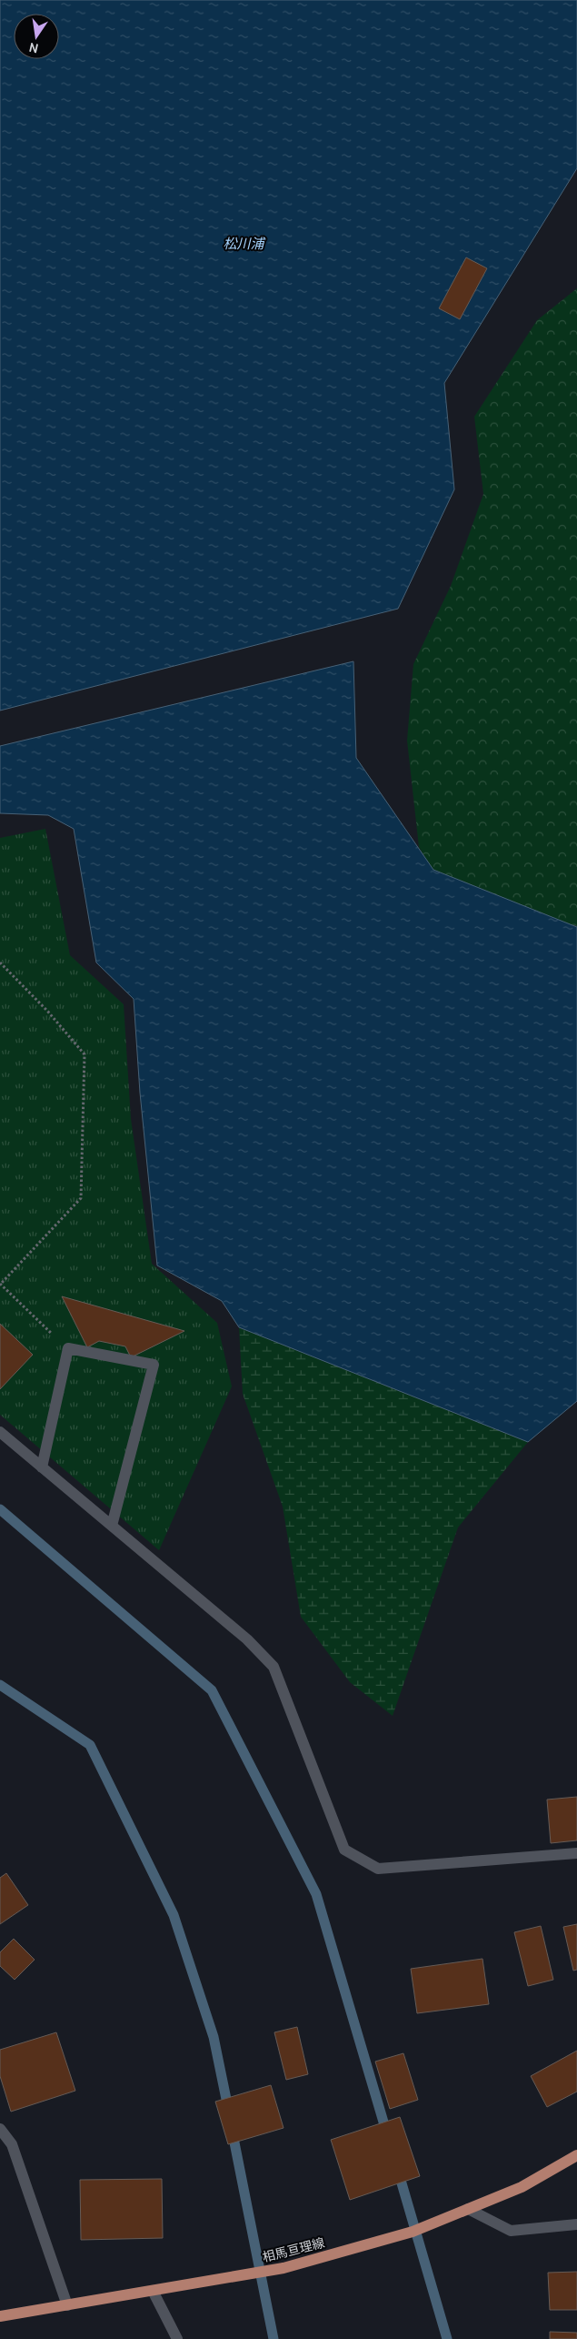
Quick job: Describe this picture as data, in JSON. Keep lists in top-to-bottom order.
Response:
{
  "streets": {
    "main road": ["相馬亘理線"]
  },
  "water": ["松川浦"],
  "north": "bottom"
}
